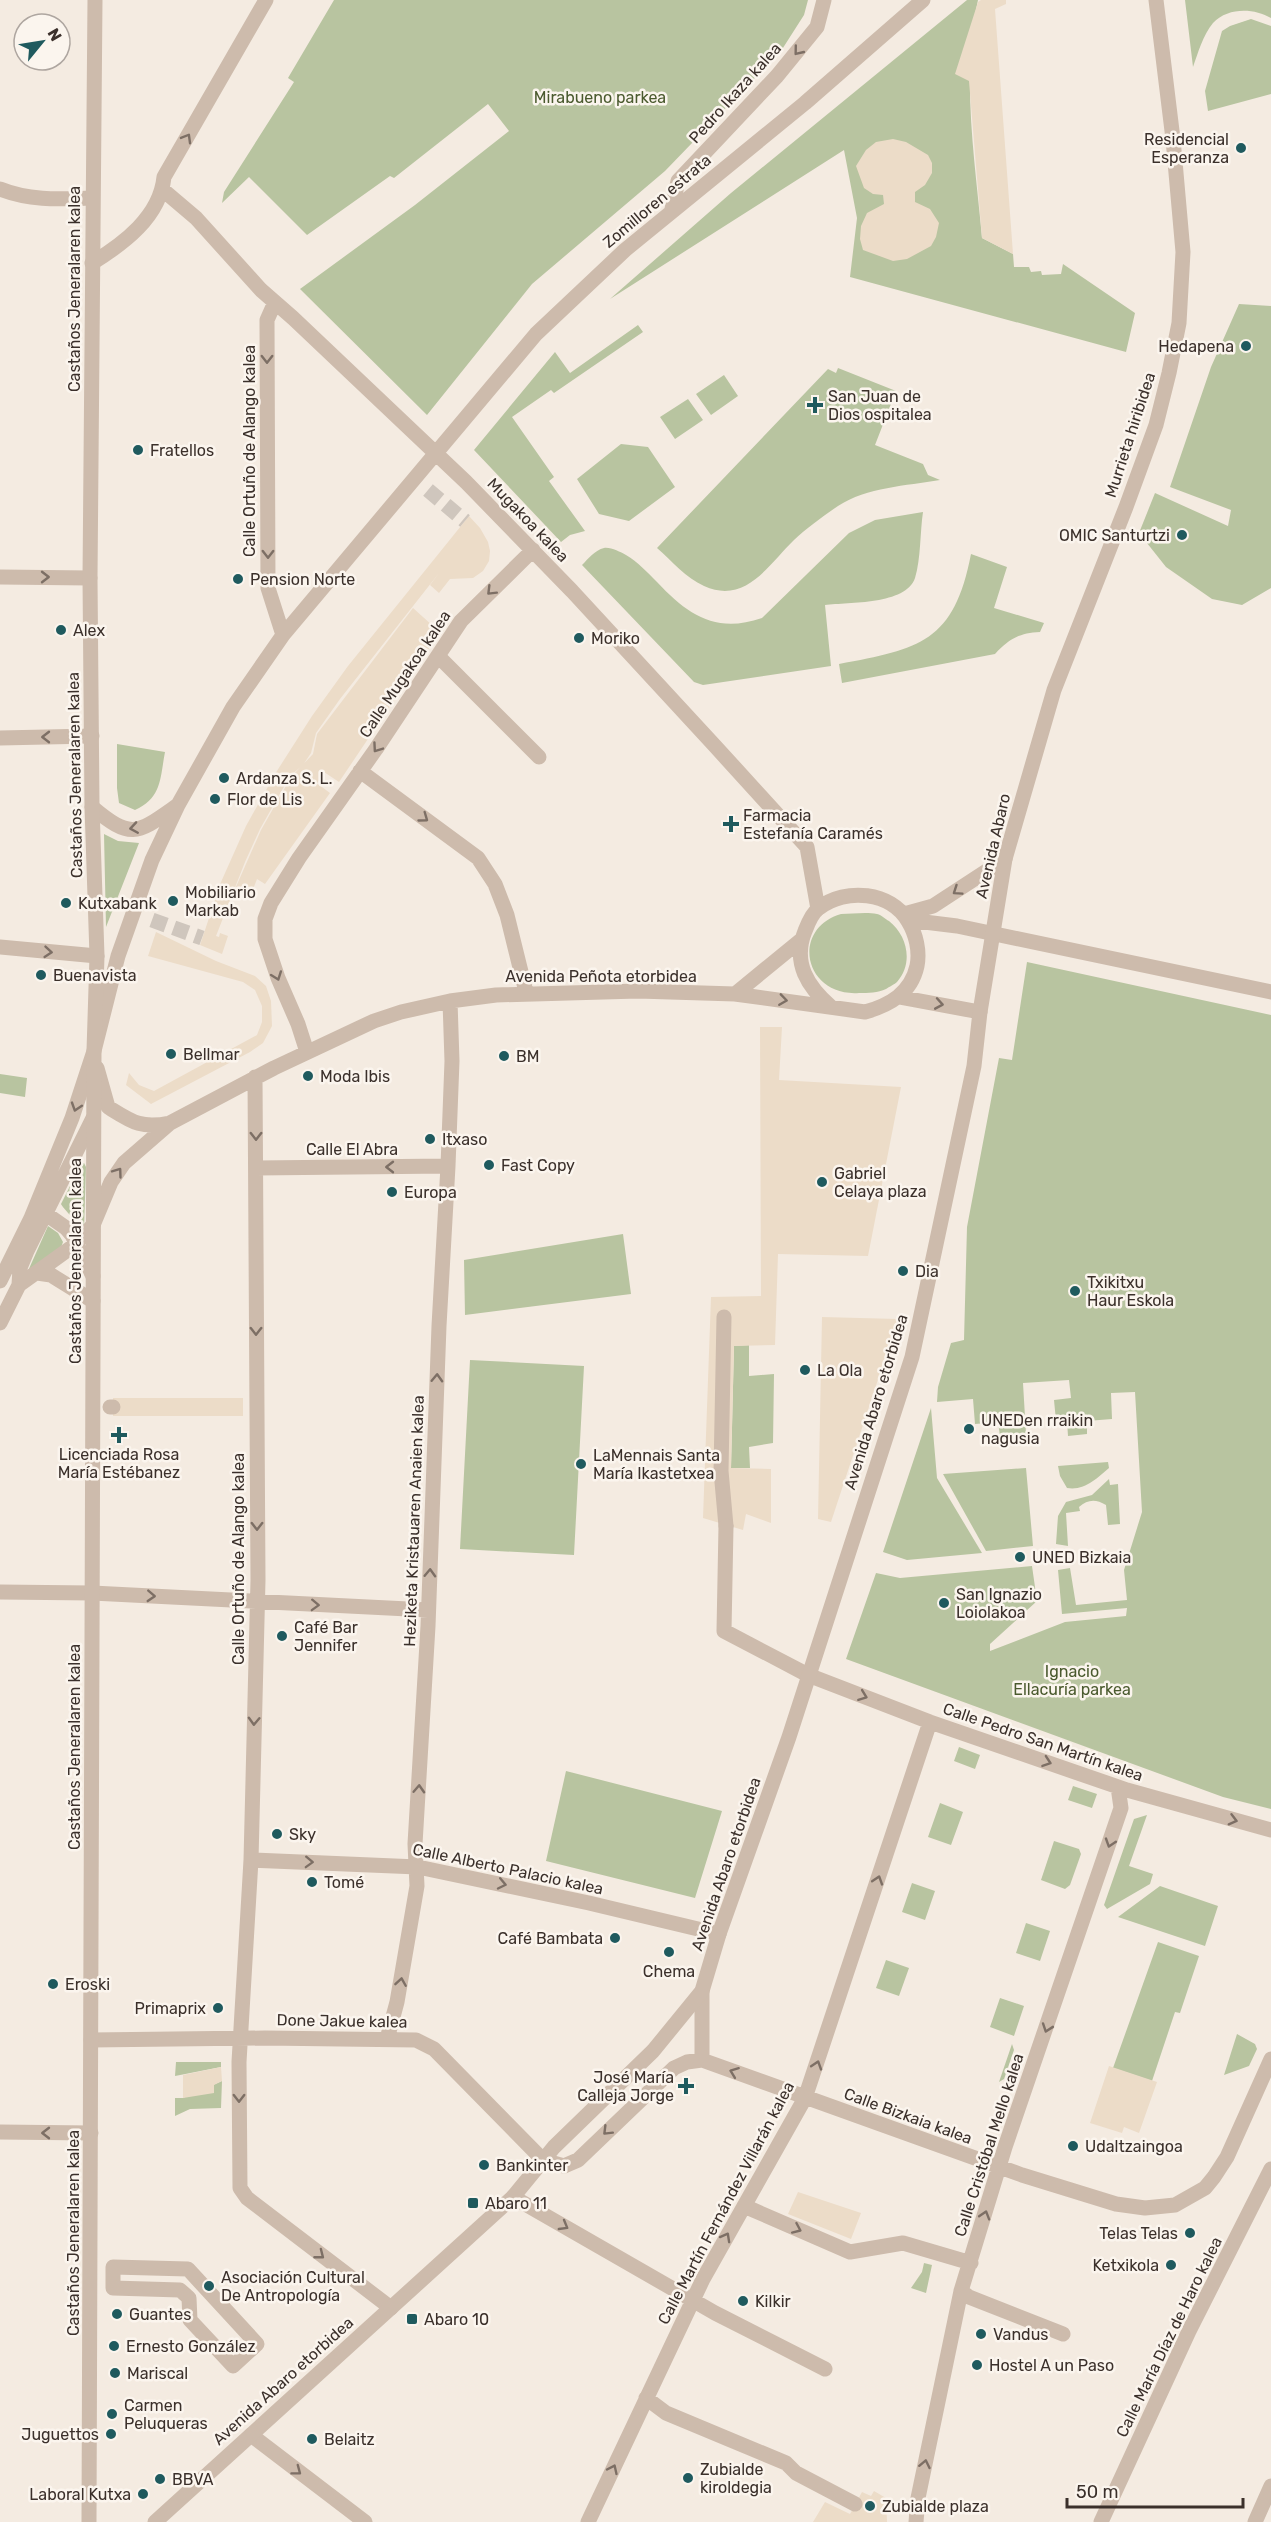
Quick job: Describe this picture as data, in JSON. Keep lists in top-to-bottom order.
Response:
{
  "streets": {
    "street": [
      "Pedro Ikaza kalea",
      "Zomilloren estrata",
      "Castaños Jeneralaren kalea",
      "Murrieta hiribidea",
      "Calle Ortuño de Alango kalea",
      "Mugakoa kalea",
      "Calle Mugakoa kalea",
      "Avenida Abaro",
      "Avenida Peñota etorbidea",
      "Calle El Abra",
      "Avenida Abaro etorbidea",
      "Heziketa Kristauaren Anaien kalea",
      "Calle Pedro San Martín kalea",
      "Calle Alberto Palacio kalea",
      "Done Jakue kalea",
      "Calle Bizkaia kalea",
      "Calle Cristóbal Mello kalea",
      "Calle Martín Fernández Villarán kalea",
      "Calle María Díaz de Haro kalea"
    ]
  },
  "crossings": [
    ["Pedro Ikaza kalea", "Zomilloren estrata"],
    ["Zomilloren estrata", "Castaños Jeneralaren kalea"],
    ["Zomilloren estrata", "Calle Ortuño de Alango kalea"],
    ["Zomilloren estrata", "Mugakoa kalea"],
    ["Zomilloren estrata", "Avenida Peñota etorbidea"],
    ["Castaños Jeneralaren kalea", "Avenida Peñota etorbidea"],
    ["Castaños Jeneralaren kalea", "Done Jakue kalea"],
    ["Murrieta hiribidea", "Avenida Abaro"],
    ["Calle Ortuño de Alango kalea", "Mugakoa kalea"],
    ["Calle Ortuño de Alango kalea", "Avenida Peñota etorbidea"],
    ["Calle Ortuño de Alango kalea", "Calle El Abra"],
    ["Calle Ortuño de Alango kalea", "Avenida Abaro etorbidea"],
    ["Calle Ortuño de Alango kalea", "Calle Alberto Palacio kalea"],
    ["Calle Ortuño de Alango kalea", "Done Jakue kalea"],
    ["Mugakoa kalea", "Calle Mugakoa kalea"],
    ["Mugakoa kalea", "Avenida Peñota etorbidea"],
    ["Calle Mugakoa kalea", "Avenida Peñota etorbidea"],
    ["Avenida Abaro", "Avenida Abaro etorbidea"],
    ["Avenida Peñota etorbidea", "Heziketa Kristauaren Anaien kalea"],
    ["Calle El Abra", "Heziketa Kristauaren Anaien kalea"],
    ["Avenida Abaro etorbidea", "Calle Pedro San Martín kalea"],
    ["Avenida Abaro etorbidea", "Calle Alberto Palacio kalea"],
    ["Avenida Abaro etorbidea", "Done Jakue kalea"],
    ["Heziketa Kristauaren Anaien kalea", "Calle Alberto Palacio kalea"],
    ["Heziketa Kristauaren Anaien kalea", "Done Jakue kalea"],
    ["Calle Pedro San Martín kalea", "Calle Cristóbal Mello kalea"],
    ["Calle Pedro San Martín kalea", "Calle Martín Fernández Villarán kalea"],
    ["Calle Bizkaia kalea", "Calle Cristóbal Mello kalea"],
    ["Calle Bizkaia kalea", "Calle Martín Fernández Villarán kalea"]
  ],
  "one_way": [
    "Pedro Ikaza kalea",
    "Calle Ortuño de Alango kalea",
    "Calle Mugakoa kalea",
    "Calle El Abra",
    "Heziketa Kristauaren Anaien kalea",
    "Calle Pedro San Martín kalea",
    "Calle Alberto Palacio kalea",
    "Calle Martín Fernández Villarán kalea"
  ],
  "parks": ["Mirabueno parkea", "Ignacio Ellacuría parkea"],
  "places": {
    "other": [
      "Residencial Esperanza",
      "Hedapena",
      "Fratellos",
      "OMIC Santurtzi",
      "Pension Norte",
      "Alex",
      "Moriko",
      "Ardanza S. L.",
      "Flor de Lis",
      "Mobiliario Markab",
      "Kutxabank",
      "Buenavista",
      "Bellmar",
      "BM",
      "Moda Ibis",
      "Itxaso",
      "Fast Copy",
      "Gabriel Celaya plaza",
      "Europa",
      "Dia",
      "Txikitxu Haur Eskola",
      "La Ola",
      "UNEDen rraikin nagusia",
      "LaMennais Santa María Ikastetxea",
      "UNED Bizkaia",
      "San Ignazio Loiolakoa",
      "Café Bar Jennifer",
      "Sky",
      "Tomé",
      "Café Bambata",
      "Chema",
      "Eroski",
      "Primaprix",
      "Udaltzaingoa",
      "Bankinter",
      "Telas Telas",
      "Ketxikola",
      "Asociación Cultural De Antropología",
      "Kilkir",
      "Guantes",
      "Vandus",
      "Ernesto González",
      "Hostel A un Paso",
      "Mariscal",
      "Carmen Peluqueras",
      "Juguettos",
      "Belaitz",
      "Zubialde kiroldegia",
      "BBVA",
      "Laboral Kutxa",
      "Zubialde plaza"
    ],
    "health": [
      "San Juan de Dios ospitalea",
      "Farmacia Estefanía Caramés",
      "Licenciada Rosa María Estébanez",
      "José María Calleja Jorge"
    ],
    "transit": ["Abaro 11", "Abaro 10"]
  },
  "scale_bar": "50 m",
  "north": "top right"
}
